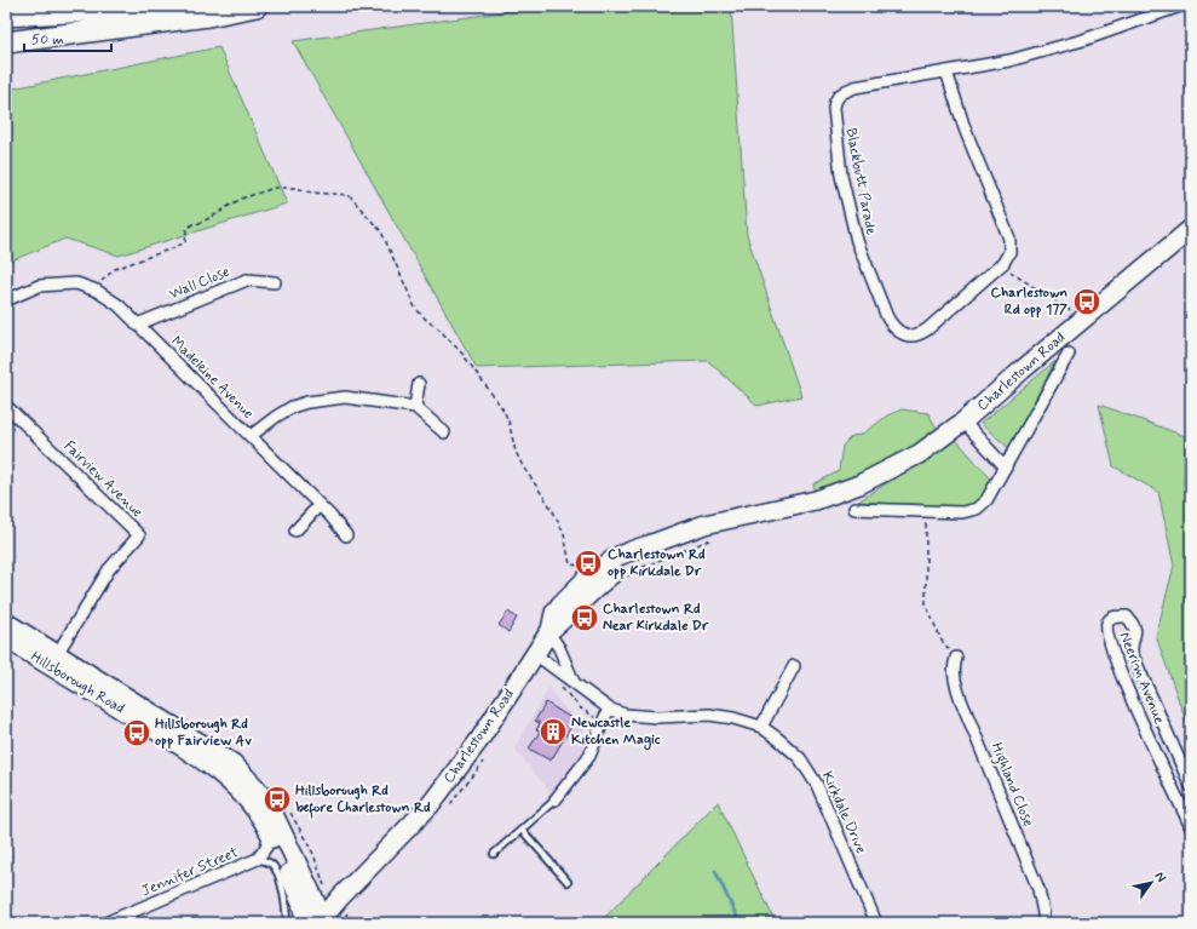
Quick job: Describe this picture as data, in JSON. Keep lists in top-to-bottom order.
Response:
{
  "streets": {
    "main road": ["Charlestown Road", "Hillsborough Road"],
    "street": [
      "Blackbutt Parade",
      "Wall Close",
      "Madeleine Avenue",
      "Fairview Avenue",
      "Neerim Avenue",
      "Highland Close",
      "Kirkdale Drive",
      "Jennifer Street"
    ]
  },
  "crossings": [
    ["Wall Close", "Madeleine Avenue"],
    ["Charlestown Road", "Hillsborough Road"],
    ["Charlestown Road", "Kirkdale Drive"],
    ["Hillsborough Road", "Jennifer Street"]
  ],
  "places": {
    "bus stop": [
      "Charlestown Rd opp 177",
      "Charlestown Rd opp Kirkdale Dr",
      "Charlestown Rd Near Kirkdale Dr",
      "Hillsborough Rd opp Fairview Av",
      "Hillsborough Rd before Charlestown Rd"
    ],
    "building": ["Newcastle Kitchen Magic"]
  },
  "scale_bar": "50 m",
  "north": "top right"
}
